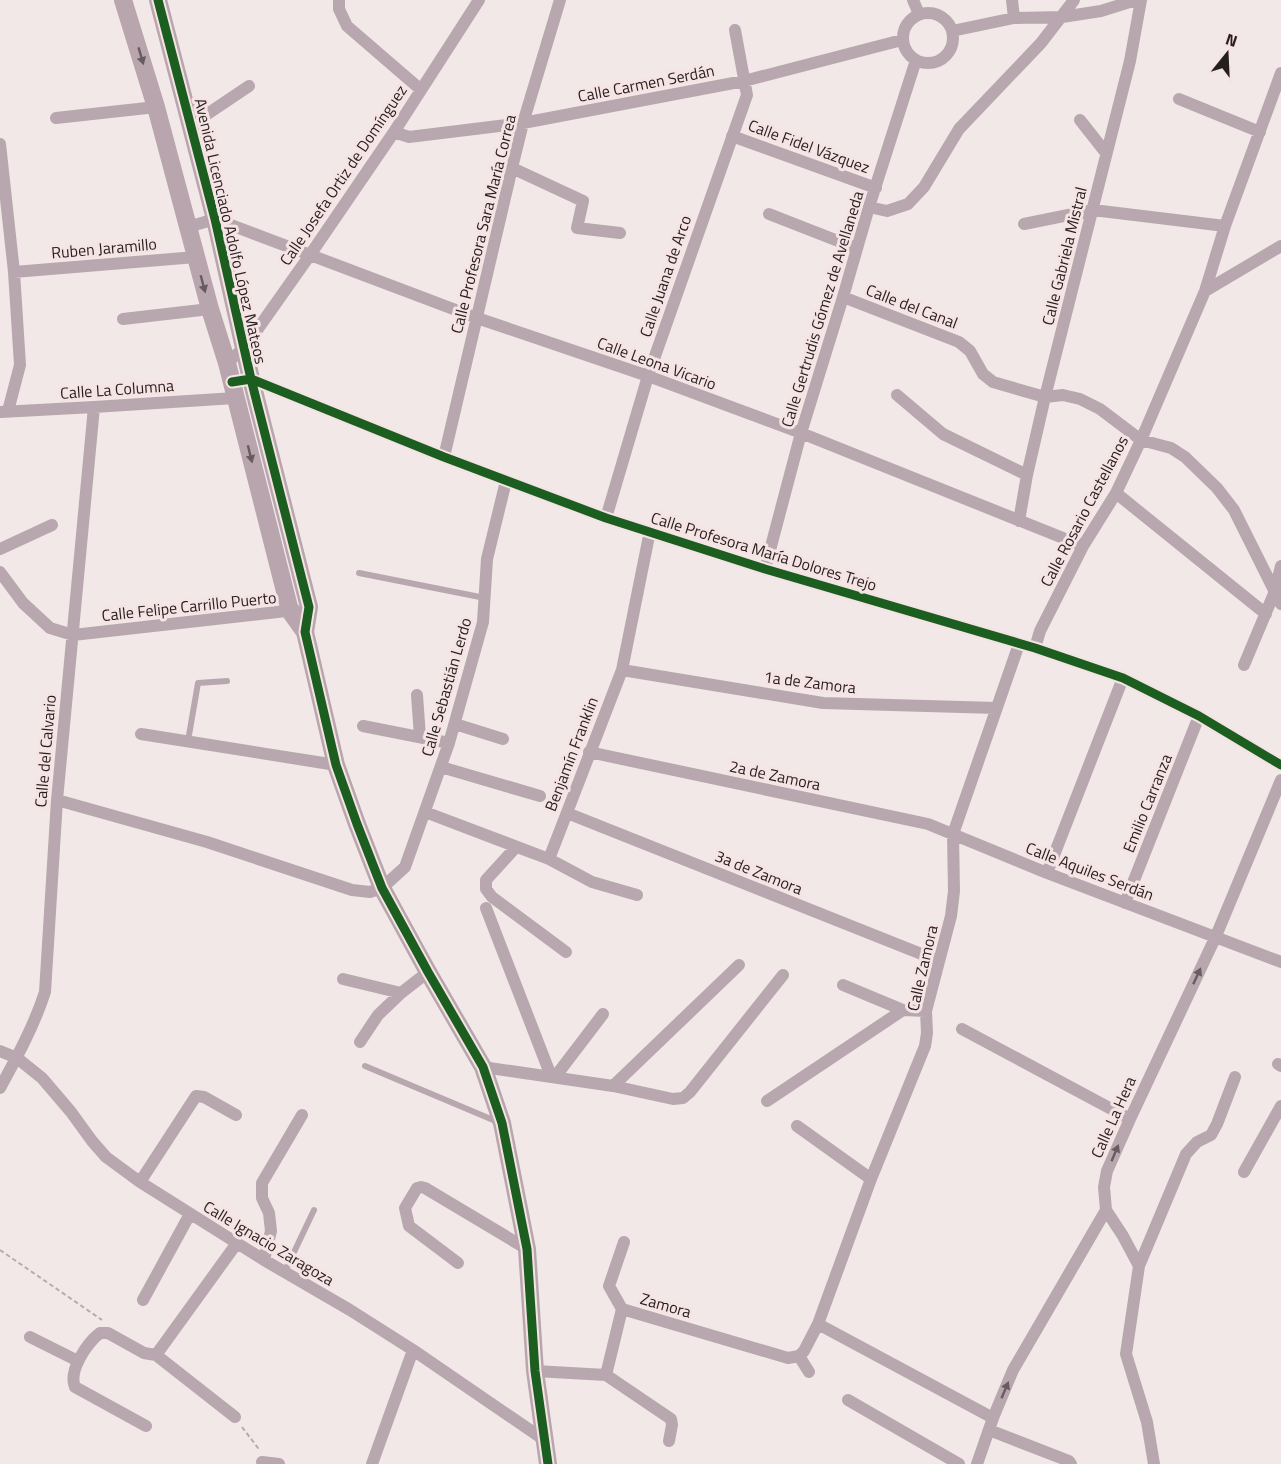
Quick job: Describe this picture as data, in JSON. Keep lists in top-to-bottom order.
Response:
{
  "streets": {
    "street": [
      "Calle Carmen Serdán",
      "Calle Fidel Vázquez",
      "Calle Josefa Ortiz de Domínguez",
      "Calle Profesora Sara María Correa",
      "Avenida Licenciado Adolfo López Mateos",
      "Ruben Jaramillo",
      "Calle Gabriela Mistral",
      "Calle Juana de Arco",
      "Calle del Canal",
      "Calle Gertrudis Gómez de Avellaneda",
      "Calle Leona Vicario",
      "Calle La Columna",
      "Calle Rosario Castellanos",
      "Calle Profesora María Dolores Trejo",
      "Calle Felipe Carrillo Puerto",
      "1a de Zamora",
      "Calle Sebastián Lerdo",
      "Calle del Calvario",
      "Benjamín Franklin",
      "2a de Zamora",
      "Emilio Carranza",
      "Calle Aquiles Serdán",
      "3a de Zamora",
      "Calle Zamora",
      "Calle La Hera",
      "Calle Ignacio Zaragoza",
      "Zamora"
    ]
  },
  "crossings": [
    ["Calle Carmen Serdán", "Calle Josefa Ortiz de Domínguez"],
    ["Calle Carmen Serdán", "Calle Profesora Sara María Correa"],
    ["Calle Carmen Serdán", "Calle Juana de Arco"],
    ["Calle Carmen Serdán", "Calle Gertrudis Gómez de Avellaneda"],
    ["Calle Fidel Vázquez", "Calle Juana de Arco"],
    ["Calle Fidel Vázquez", "Calle Gertrudis Gómez de Avellaneda"],
    ["Calle Josefa Ortiz de Domínguez", "Avenida Licenciado Adolfo López Mateos"],
    ["Calle Josefa Ortiz de Domínguez", "Calle Leona Vicario"],
    ["Calle Profesora Sara María Correa", "Calle Leona Vicario"],
    ["Calle Profesora Sara María Correa", "Calle Profesora María Dolores Trejo"],
    ["Avenida Licenciado Adolfo López Mateos", "Ruben Jaramillo"],
    ["Avenida Licenciado Adolfo López Mateos", "Calle Leona Vicario"],
    ["Avenida Licenciado Adolfo López Mateos", "Calle La Columna"],
    ["Avenida Licenciado Adolfo López Mateos", "Calle Profesora María Dolores Trejo"],
    ["Avenida Licenciado Adolfo López Mateos", "Calle Felipe Carrillo Puerto"],
    ["Avenida Licenciado Adolfo López Mateos", "Calle Sebastián Lerdo"],
    ["Avenida Licenciado Adolfo López Mateos", "Calle Ignacio Zaragoza"],
    ["Calle Gabriela Mistral", "Calle del Canal"],
    ["Calle Gabriela Mistral", "Calle Leona Vicario"],
    ["Calle Juana de Arco", "Calle Leona Vicario"],
    ["Calle Juana de Arco", "Calle Profesora María Dolores Trejo"],
    ["Calle del Canal", "Calle Gertrudis Gómez de Avellaneda"],
    ["Calle del Canal", "Calle Rosario Castellanos"],
    ["Calle Gertrudis Gómez de Avellaneda", "Calle Leona Vicario"],
    ["Calle Gertrudis Gómez de Avellaneda", "Calle Profesora María Dolores Trejo"],
    ["Calle Leona Vicario", "Calle Rosario Castellanos"],
    ["Calle La Columna", "Calle del Calvario"],
    ["Calle Rosario Castellanos", "Calle Profesora María Dolores Trejo"],
    ["Calle Profesora María Dolores Trejo", "Calle Sebastián Lerdo"],
    ["Calle Profesora María Dolores Trejo", "Benjamín Franklin"],
    ["Calle Profesora María Dolores Trejo", "Emilio Carranza"],
    ["Calle Profesora María Dolores Trejo", "Calle Zamora"],
    ["Calle Felipe Carrillo Puerto", "Calle del Calvario"],
    ["1a de Zamora", "Benjamín Franklin"],
    ["1a de Zamora", "Calle Zamora"],
    ["Calle del Calvario", "Calle Ignacio Zaragoza"],
    ["Benjamín Franklin", "2a de Zamora"],
    ["Benjamín Franklin", "3a de Zamora"],
    ["2a de Zamora", "Calle Aquiles Serdán"],
    ["2a de Zamora", "Calle Zamora"],
    ["Emilio Carranza", "Calle Aquiles Serdán"],
    ["Calle Aquiles Serdán", "Calle Zamora"],
    ["Calle Aquiles Serdán", "Calle La Hera"],
    ["3a de Zamora", "Calle Zamora"],
    ["Calle Zamora", "Zamora"]
  ],
  "north": "top"
}
